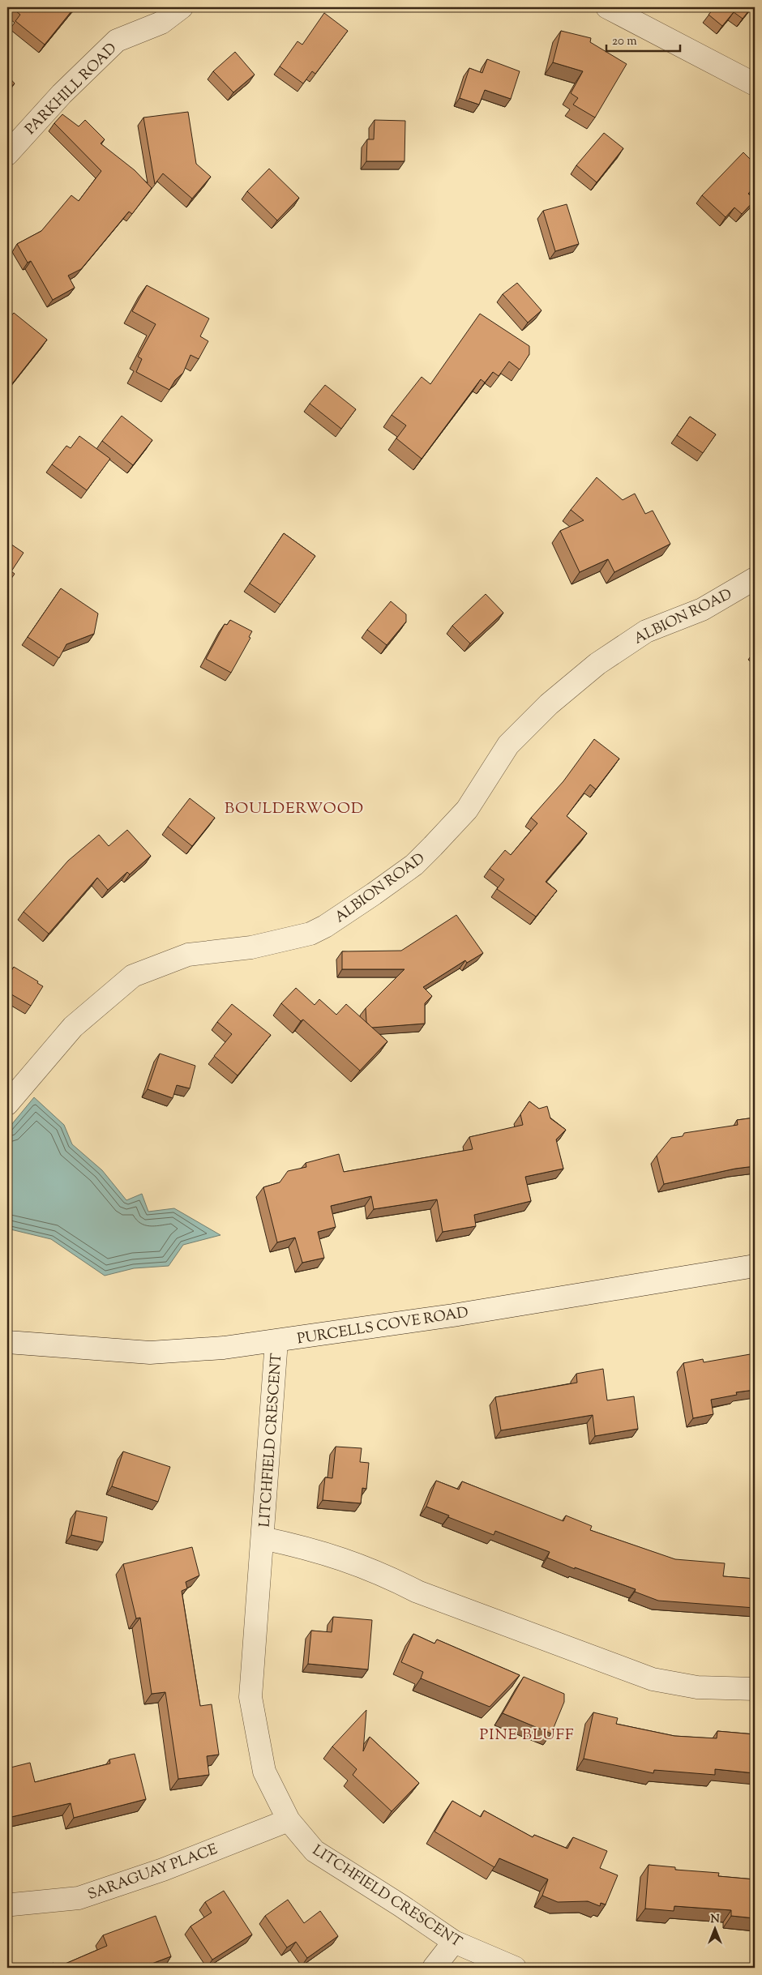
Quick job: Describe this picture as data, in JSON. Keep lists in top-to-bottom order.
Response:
{
  "streets": {
    "street": [
      "PARKHILL ROAD",
      "ALBION ROAD",
      "PURCELLS COVE ROAD",
      "LITCHFIELD CRESCENT",
      "SARAGUAY PLACE"
    ]
  },
  "crossings": [
    ["PURCELLS COVE ROAD", "LITCHFIELD CRESCENT"],
    ["LITCHFIELD CRESCENT", "SARAGUAY PLACE"]
  ],
  "districts": ["BOULDERWOOD", "PINE BLUFF"],
  "scale_bar": "20 m",
  "north": "top"
}
